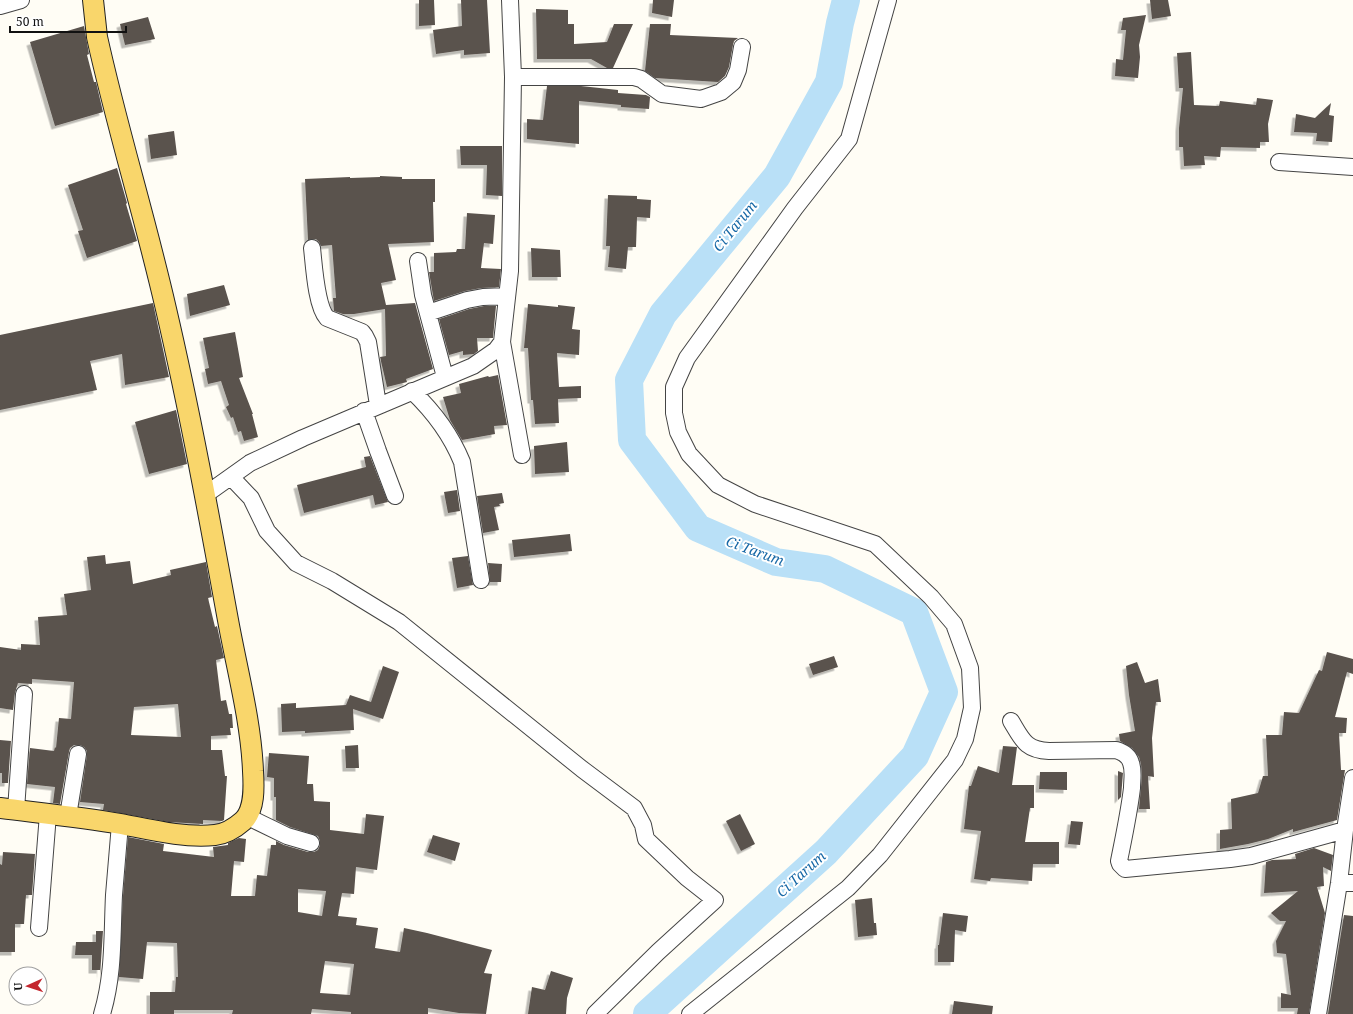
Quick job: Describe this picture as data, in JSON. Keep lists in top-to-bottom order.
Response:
{
  "water": ["Ci Tarum"],
  "scale_bar": "50 m",
  "north": "left"
}
